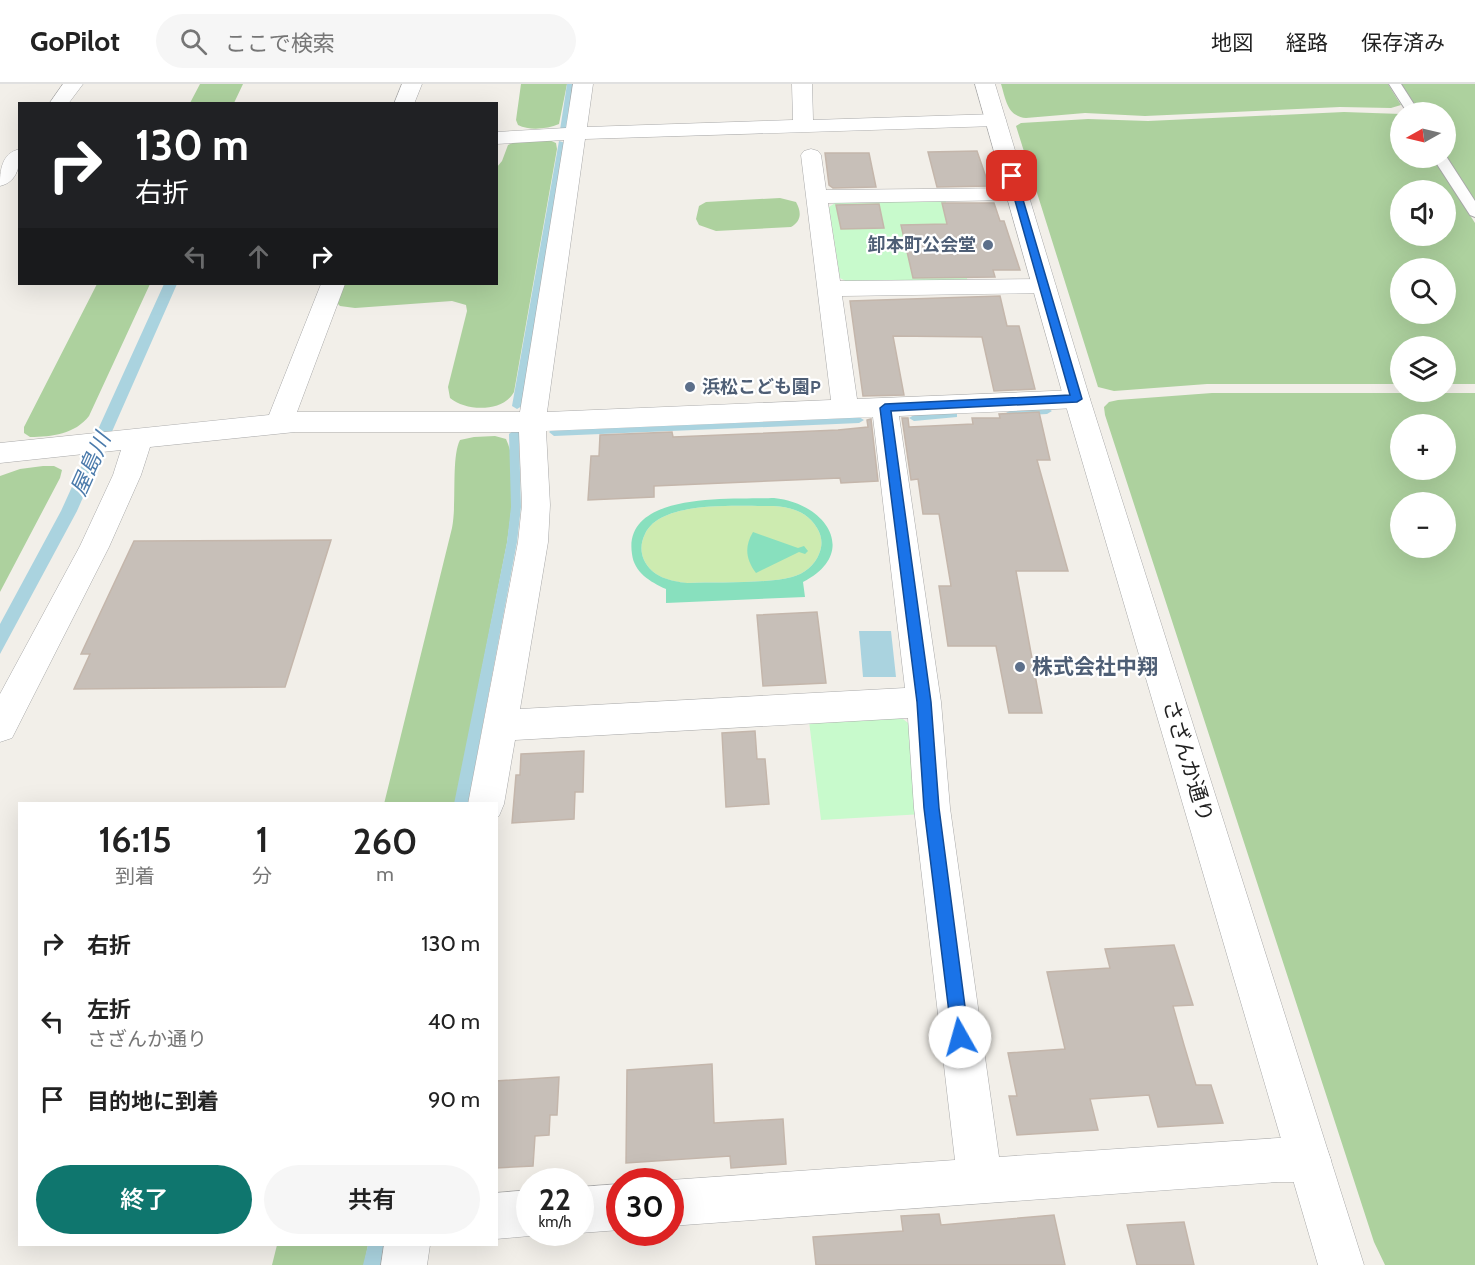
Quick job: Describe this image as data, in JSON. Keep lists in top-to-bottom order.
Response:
{
  "streets": {
    "street": ["さざんか通り"]
  },
  "water": ["屋島川"],
  "places": ["卸本町公会堂", "浜松こども園P", "株式会社中翔"],
  "north": "left",
  "page": {
    "header": "GoPilot",
    "search": "ここで検索",
    "nav": ["地図", "経路", "保存済み"],
    "map_buttons": ["+", "−"],
    "turn": ["130 m", "右折"],
    "eta": [
      "16:15",
      "到着",
      "1",
      "分",
      "260",
      "m"
    ],
    "list": [
      {
        "name": "右折",
        "value": "130 m"
      },
      {
        "name": "左折",
        "note": "さざんか通り",
        "value": "40 m"
      },
      {
        "name": "目的地に到着",
        "value": "90 m"
      }
    ],
    "buttons": ["終了", "共有"],
    "speed": "22 km/h",
    "limit": "30"
  }
}
